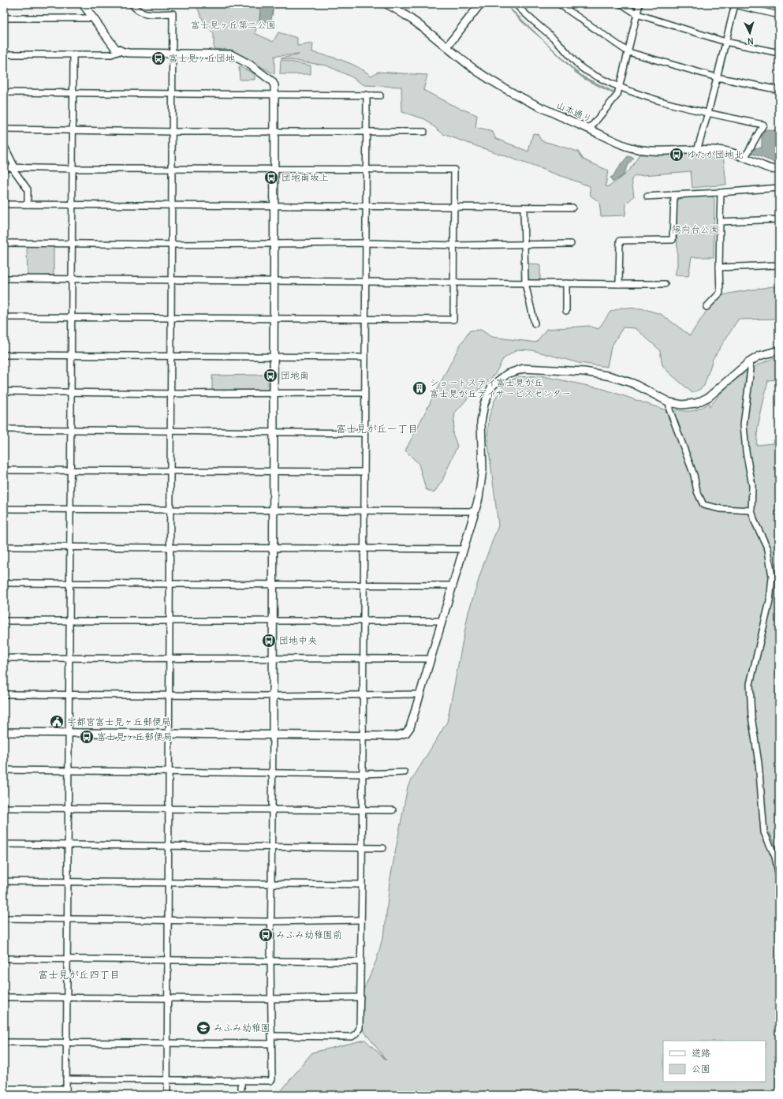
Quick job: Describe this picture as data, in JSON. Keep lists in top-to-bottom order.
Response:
{
  "streets": {
    "street": ["山本通り"]
  },
  "districts": ["富士見が丘一丁目", "富士見が丘四丁目"],
  "parks": ["富士見ヶ丘第二公園", "陽向台公園"],
  "places": {
    "bus stop": [
      "富士見ヶ丘団地",
      "ゆたか団地北",
      "団地南坂上",
      "団地南",
      "団地中央",
      "富士見ヶ丘郵便局",
      "みふみ幼稚園前"
    ],
    "building": ["ショートステイ富士見が丘 富士見が丘デイサービスセンター"],
    "public building": ["宇都宮富士見ヶ丘郵便局"],
    "school or university": ["みふみ幼稚園"]
  },
  "legend": ["道路", "公園"],
  "north": "bottom"
}
